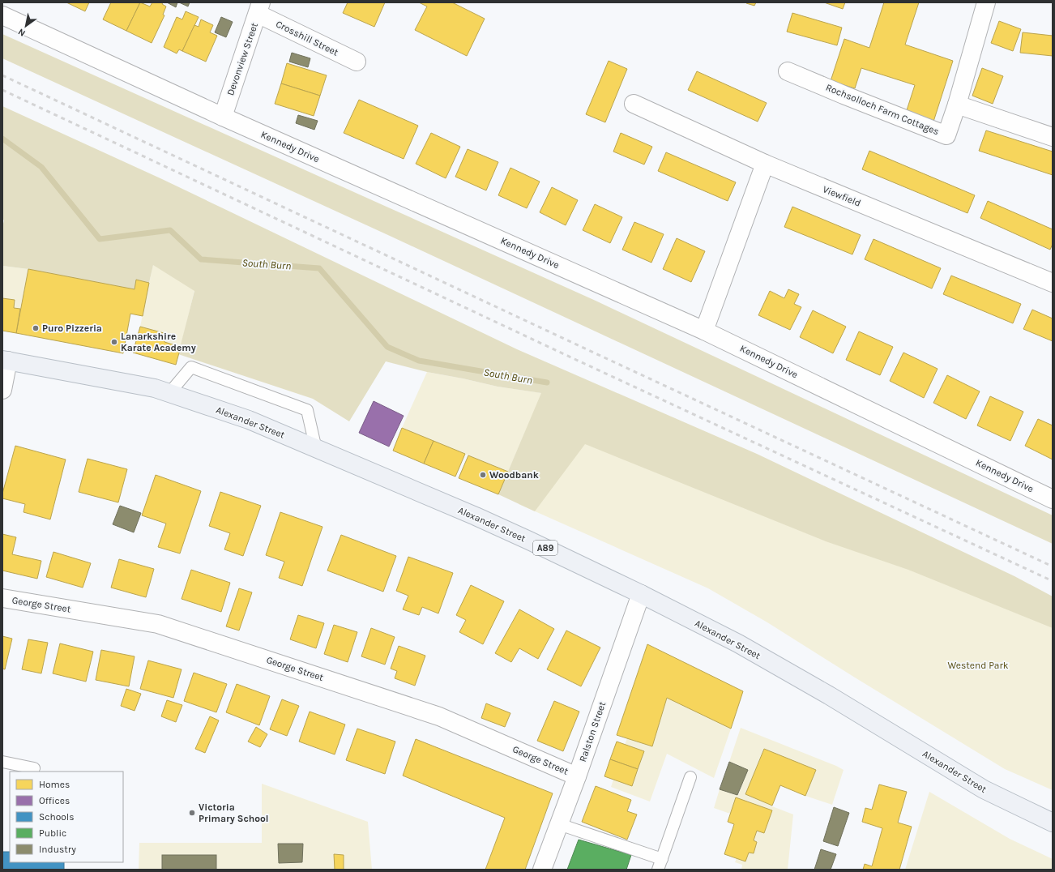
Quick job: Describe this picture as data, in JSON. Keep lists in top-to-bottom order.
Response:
{
  "streets": {
    "main road": ["Alexander Street", "A89"],
    "street": [
      "Crosshill Street",
      "Devonview Street",
      "Rochsolloch Farm Cottages",
      "Kennedy Drive",
      "Viewfield",
      "George Street",
      "Ralston Street"
    ]
  },
  "crossings": [
    ["Crosshill Street", "Devonview Street"],
    ["Devonview Street", "Kennedy Drive"],
    ["Alexander Street", "Ralston Street"],
    ["George Street", "Ralston Street"]
  ],
  "water": ["South Burn"],
  "parks": ["Westend Park"],
  "places": [
    "Puro Pizzeria",
    "Lanarkshire Karate Academy",
    "Woodbank",
    "Victoria Primary School"
  ],
  "legend": [
    "Homes",
    "Offices",
    "Schools",
    "Public",
    "Industry"
  ],
  "north": "bottom left"
}
